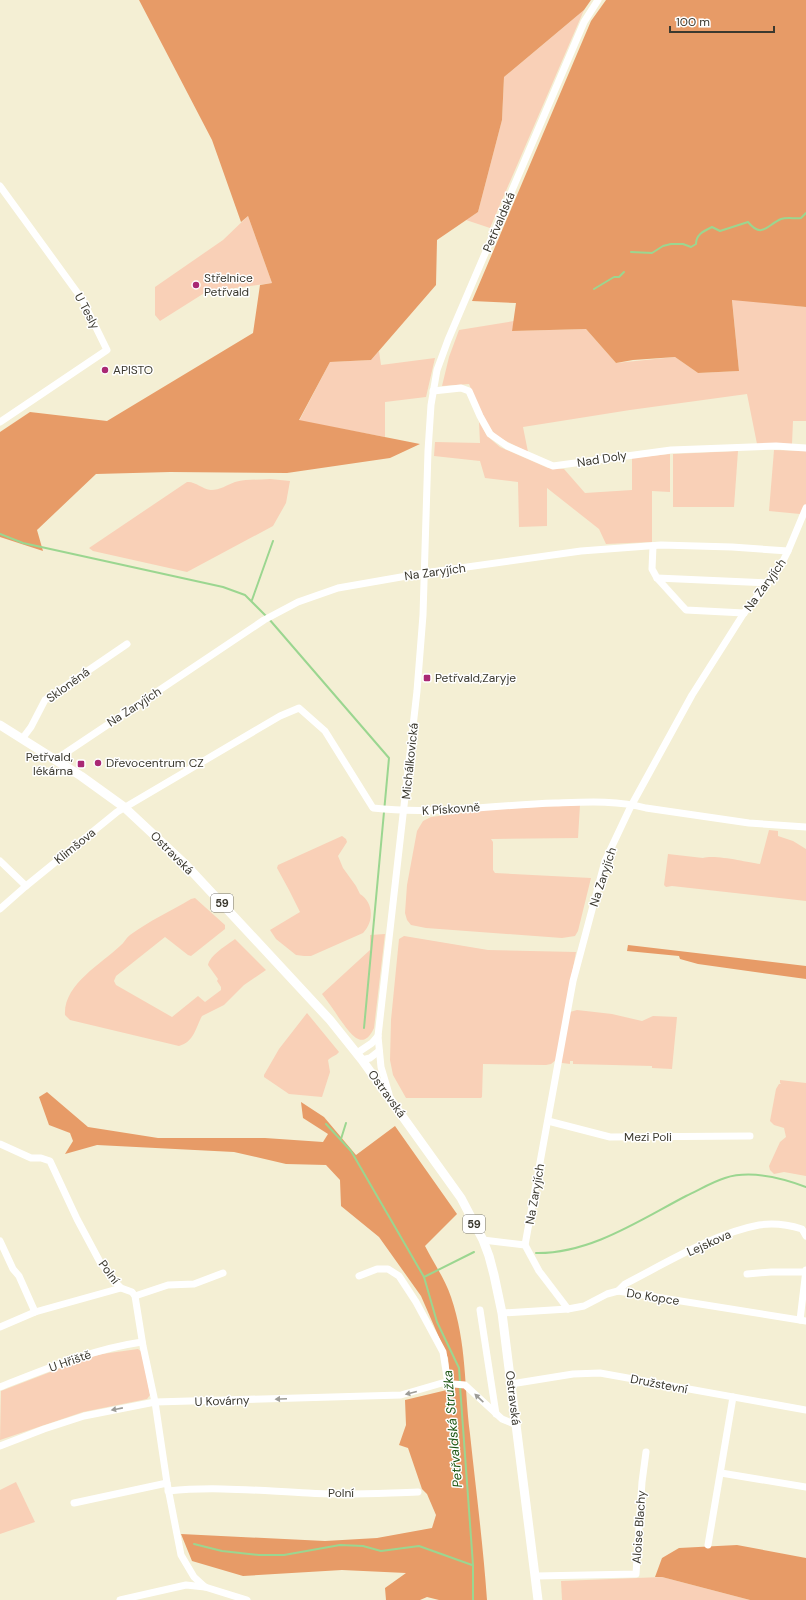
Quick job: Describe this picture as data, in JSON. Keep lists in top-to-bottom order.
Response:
{
  "streets": {
    "main road": ["Ostravská", "59"],
    "street": [
      "Petřvaldská",
      "U Tesly",
      "Nad Doly",
      "Na Zaryjích",
      "Skloněná",
      "Michálkovická",
      "K Pískovně",
      "Klimšova",
      "Mezi Poli",
      "Lejskova",
      "Polní",
      "Do Kopce",
      "U Hřiště",
      "Družstevní",
      "U Kovárny",
      "Aloise Blachy"
    ]
  },
  "crossings": [
    ["Petřvaldská", "Nad Doly"],
    ["Petřvaldská", "Michálkovická"],
    ["Na Zaryjích", "Michálkovická"],
    ["Na Zaryjích", "K Pískovně"],
    ["Na Zaryjích", "Ostravská"],
    ["Na Zaryjích", "Mezi Poli"],
    ["Skloněná", "Ostravská"],
    ["Michálkovická", "K Pískovně"],
    ["Michálkovická", "Ostravská"],
    ["K Pískovně", "Klimšova"],
    ["K Pískovně", "Ostravská"],
    ["Klimšova", "Ostravská"],
    ["Ostravská", "Do Kopce"],
    ["Ostravská", "Družstevní"],
    ["Ostravská", "U Kovárny"],
    ["Ostravská", "Aloise Blachy"],
    ["Lejskova", "Do Kopce"]
  ],
  "one_way": ["U Kovárny"],
  "water": ["Petřvaldská Stružka"],
  "places": {
    "other": ["Střelnice Petřvald", "APISTO", "Dřevocentrum CZ"],
    "transit": ["Petřvald,Zaryje", "Petřvald, lékárna"]
  },
  "scale_bar": "100 m"
}
